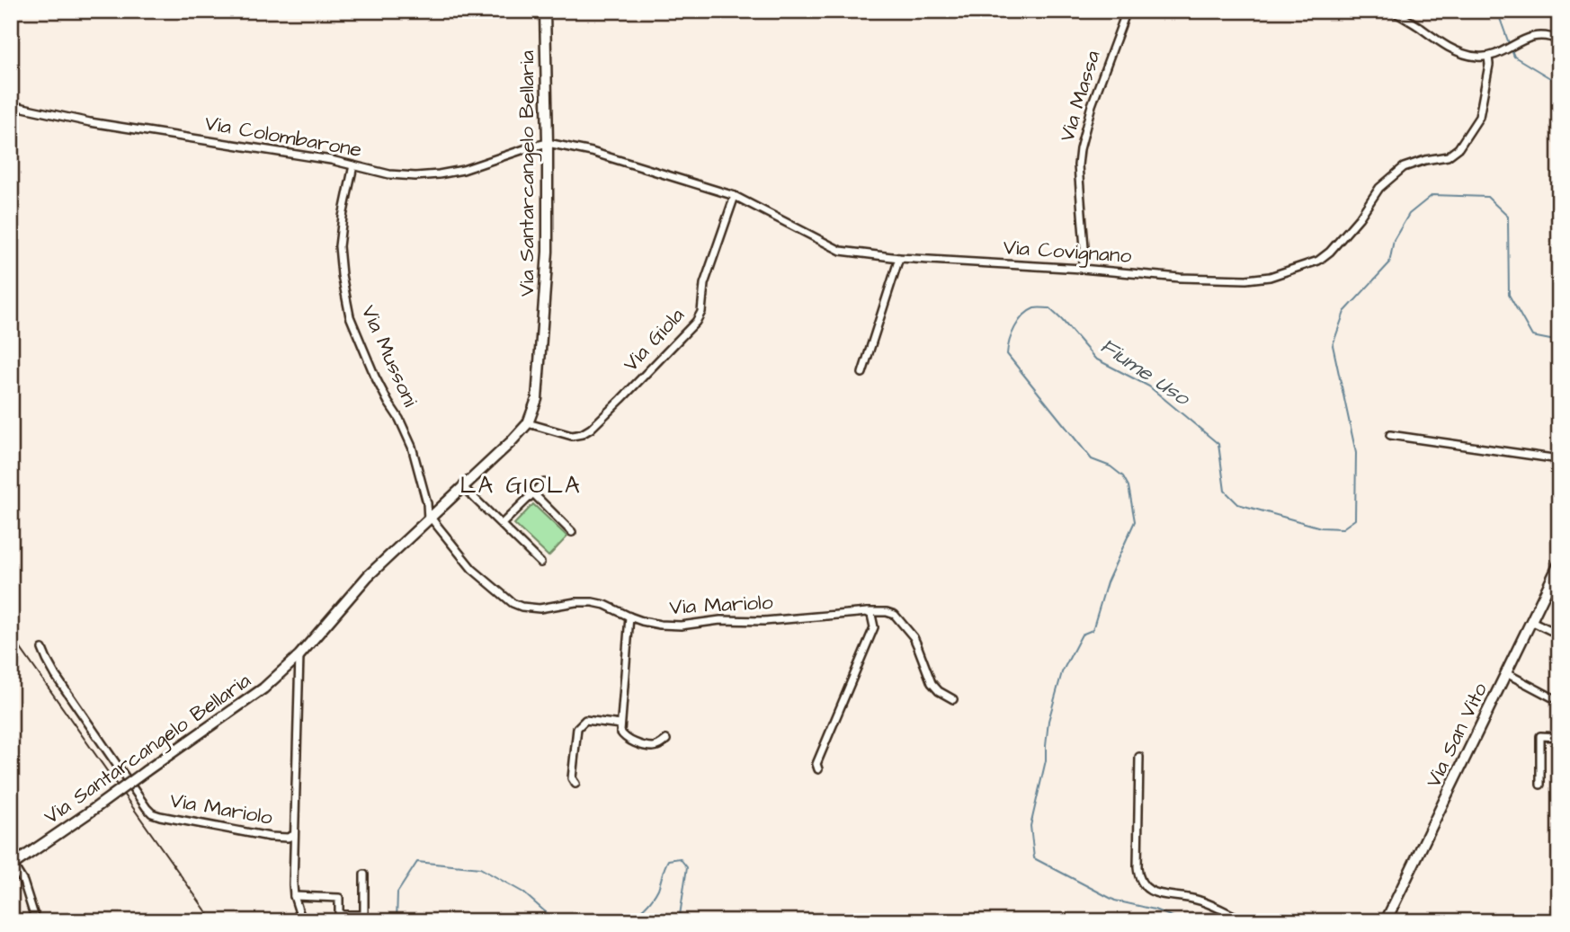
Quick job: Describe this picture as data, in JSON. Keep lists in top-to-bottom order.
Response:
{
  "streets": {
    "street": [
      "Via Massa",
      "Via Colombarone",
      "Via Santarcangelo Bellaria",
      "Via Covignano",
      "Via Giola",
      "Via Mussoni",
      "Via Mariolo",
      "Via San Vito"
    ]
  },
  "crossings": [
    ["Via Massa", "Via Covignano"],
    ["Via Colombarone", "Via Santarcangelo Bellaria"],
    ["Via Colombarone", "Via Covignano"],
    ["Via Colombarone", "Via Mussoni"],
    ["Via Santarcangelo Bellaria", "Via Covignano"],
    ["Via Santarcangelo Bellaria", "Via Giola"],
    ["Via Santarcangelo Bellaria", "Via Mussoni"],
    ["Via Santarcangelo Bellaria", "Via Mariolo"],
    ["Via Covignano", "Via Giola"],
    ["Via Mussoni", "Via Mariolo"]
  ],
  "districts": ["LA GIOLA"],
  "water": ["Fiume Uso"]
}
